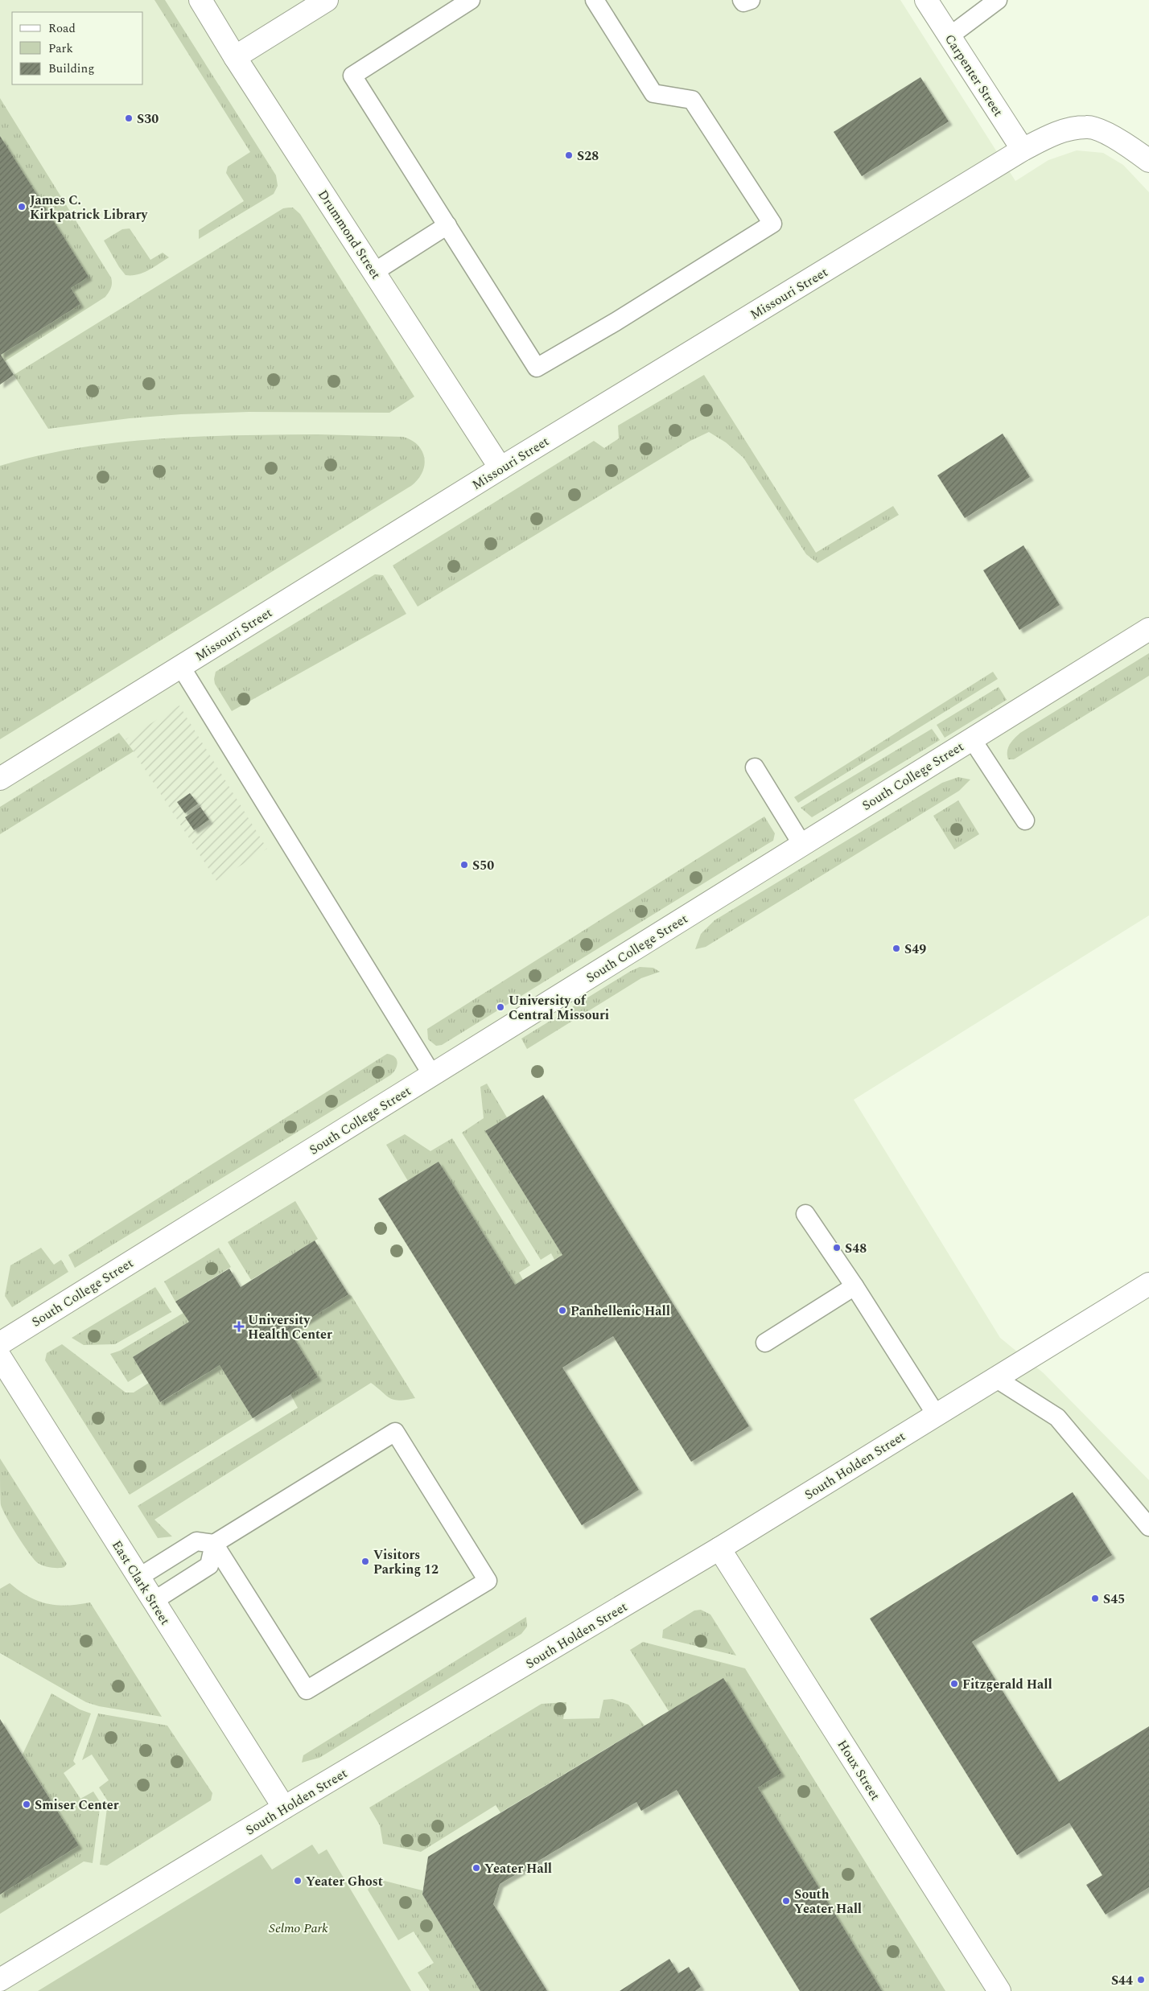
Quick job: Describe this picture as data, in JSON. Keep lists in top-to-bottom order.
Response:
{
  "streets": {
    "street": [
      "Carpenter Street",
      "Drummond Street",
      "Missouri Street",
      "South College Street",
      "South Holden Street",
      "East Clark Street",
      "Houx Street"
    ]
  },
  "crossings": [
    ["Carpenter Street", "Missouri Street"],
    ["Drummond Street", "Missouri Street"],
    ["South Holden Street", "East Clark Street"],
    ["South Holden Street", "Houx Street"]
  ],
  "parks": ["Selmo Park"],
  "places": {
    "other": [
      "S30",
      "S28",
      "James C. Kirkpatrick Library",
      "S50",
      "S49",
      "University of Central Missouri",
      "S48",
      "Panhellenic Hall",
      "Visitors Parking 12",
      "S45",
      "Fitzgerald Hall",
      "Smiser Center",
      "Yeater Hall",
      "Yeater Ghost",
      "South Yeater Hall",
      "S44"
    ],
    "health": ["University Health Center"]
  },
  "legend": ["Road", "Park", "Building"]
}
